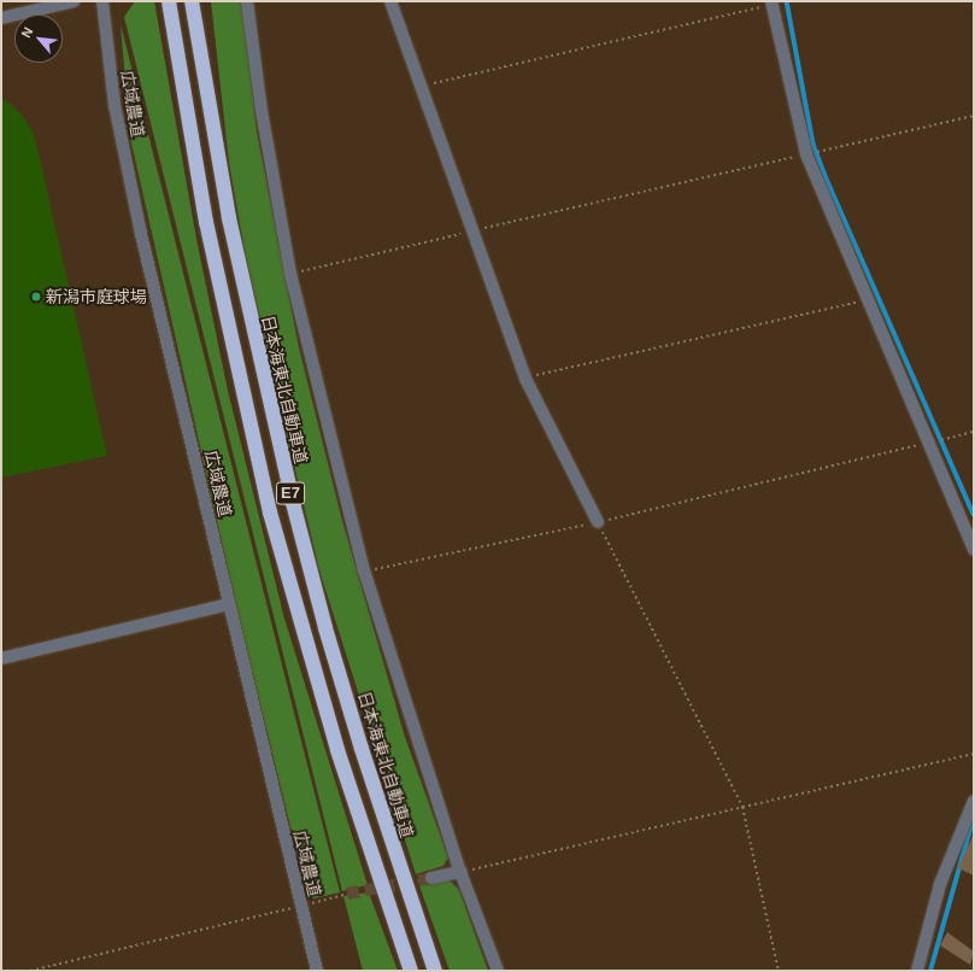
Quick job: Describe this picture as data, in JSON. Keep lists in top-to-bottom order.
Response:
{
  "streets": {
    "highway": ["日本海東北自動車道", "E7"],
    "street": ["広域農道"]
  },
  "places": ["新潟市庭球場"],
  "north": "top left"
}
